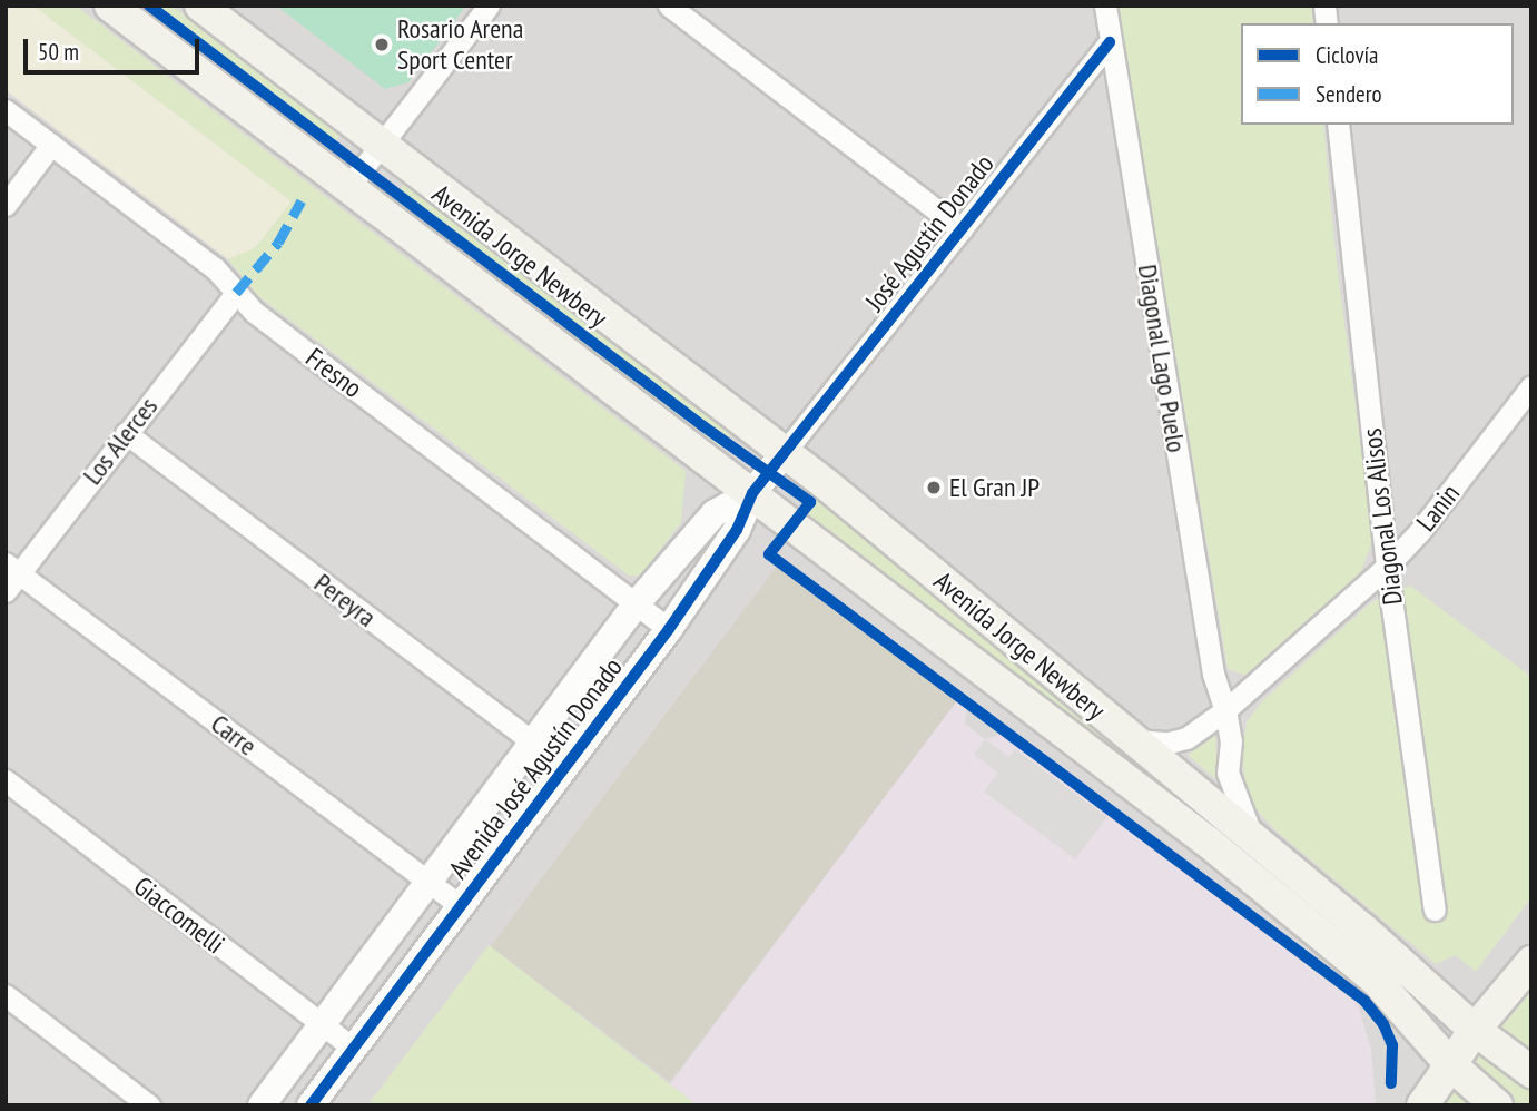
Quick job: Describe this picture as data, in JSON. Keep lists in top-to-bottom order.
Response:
{
  "streets": {
    "main road": ["Avenida Jorge Newbery"],
    "street": [
      "José Agustín Donado",
      "Diagonal Lago Puelo",
      "Fresno",
      "Los Alerces",
      "Lanin",
      "Diagonal Los Alisos",
      "Pereyra",
      "Carre",
      "Avenida José Agustín Donado",
      "Giaccomelli"
    ]
  },
  "crossings": [
    ["José Agustín Donado", "Avenida Jorge Newbery"],
    ["José Agustín Donado", "Diagonal Lago Puelo"],
    ["José Agustín Donado", "Avenida José Agustín Donado"],
    ["Avenida Jorge Newbery", "Diagonal Lago Puelo"],
    ["Avenida Jorge Newbery", "Avenida José Agustín Donado"],
    ["Diagonal Lago Puelo", "Lanin"],
    ["Fresno", "Los Alerces"],
    ["Fresno", "Avenida José Agustín Donado"],
    ["Los Alerces", "Pereyra"],
    ["Los Alerces", "Carre"],
    ["Lanin", "Diagonal Los Alisos"],
    ["Pereyra", "Avenida José Agustín Donado"],
    ["Carre", "Avenida José Agustín Donado"],
    ["Avenida José Agustín Donado", "Giaccomelli"]
  ],
  "places": ["Rosario Arena Sport Center", "El Gran JP"],
  "legend": ["Ciclovía", "Sendero"],
  "scale_bar": "50 m"
}
